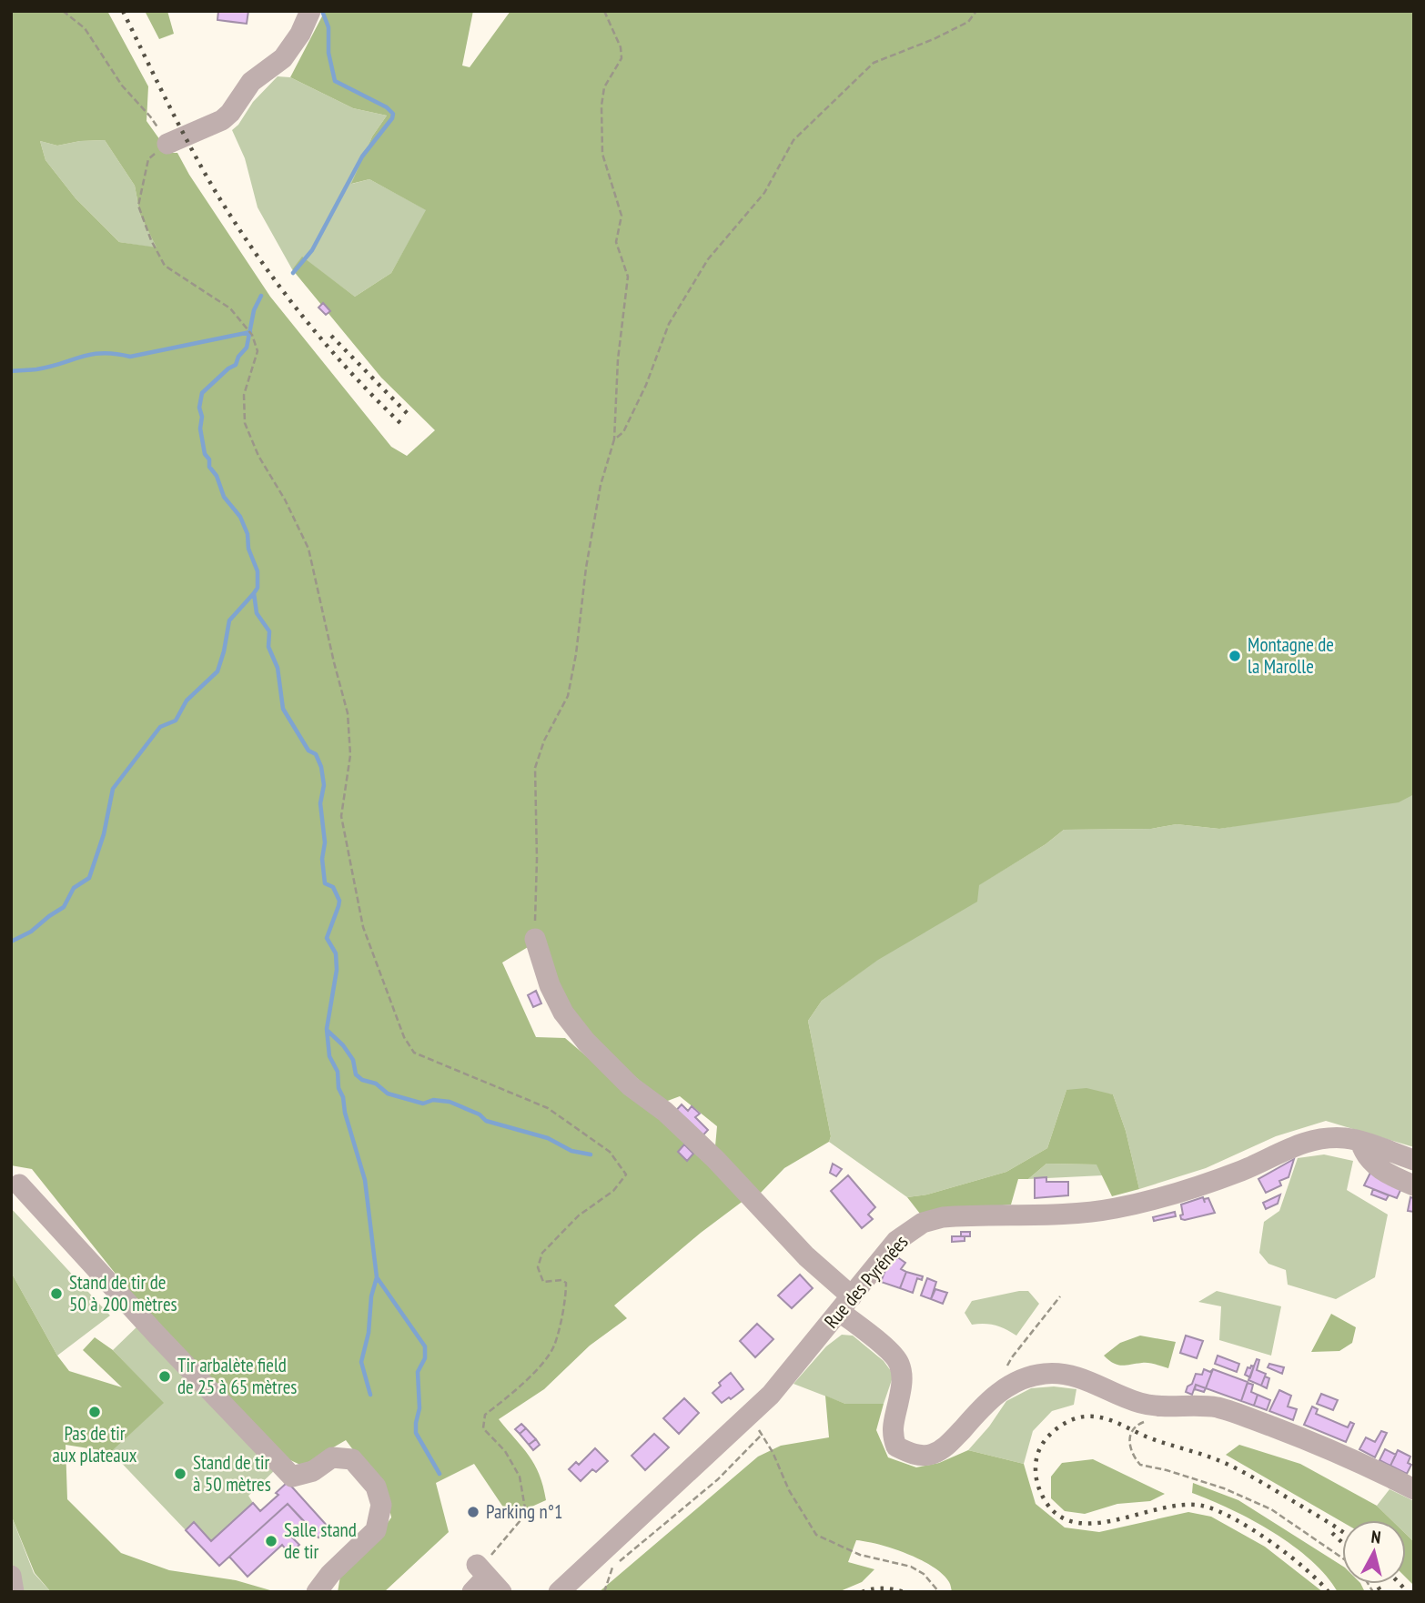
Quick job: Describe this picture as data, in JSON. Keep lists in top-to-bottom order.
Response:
{
  "streets": {
    "street": ["Rue des Pyrénées"]
  },
  "places": [
    "Montagne de la Marolle",
    "Stand de tir de 50 à 200 mètres",
    "Tir arbalète field de 25 à 65 mètres",
    "Pas de tir aux plateaux",
    "Stand de tir à 50 mètres",
    "Parking n°1",
    "Salle stand de tir"
  ],
  "north": "top"
}
